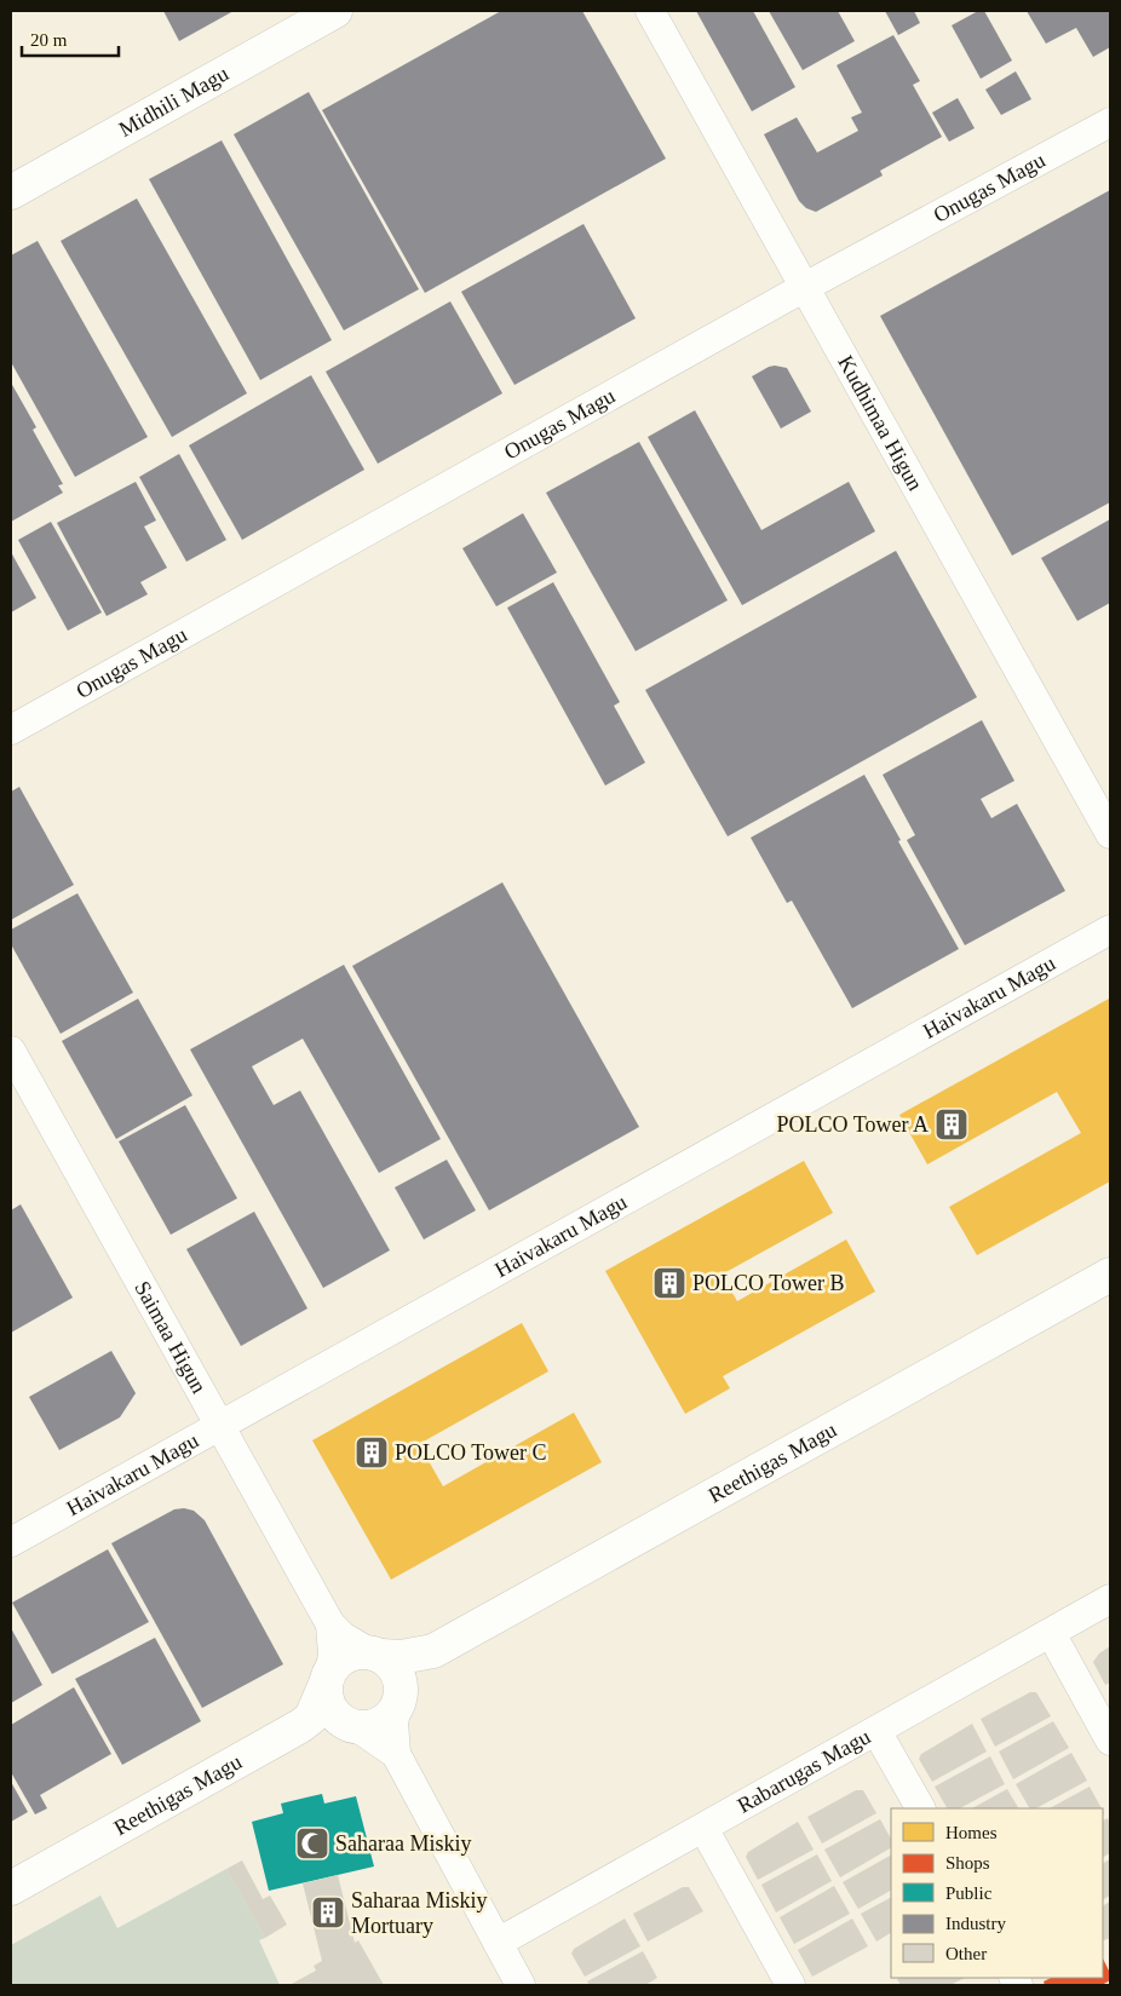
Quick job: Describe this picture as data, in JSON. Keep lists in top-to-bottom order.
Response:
{
  "streets": {
    "street": [
      "Midhili Magu",
      "Onugas Magu",
      "Kudhimaa Higun",
      "Haivakaru Magu",
      "Saimaa Higun",
      "Reethigas Magu",
      "Rabarugas Magu"
    ]
  },
  "crossings": [
    ["Onugas Magu", "Kudhimaa Higun"],
    ["Haivakaru Magu", "Saimaa Higun"],
    ["Saimaa Higun", "Reethigas Magu"]
  ],
  "places": {
    "building": [
      "POLCO Tower A",
      "POLCO Tower B",
      "POLCO Tower C",
      "Saharaa Miskiy Mortuary"
    ],
    "mosque": ["Saharaa Miskiy"]
  },
  "legend": [
    "Homes",
    "Shops",
    "Public",
    "Industry",
    "Other"
  ],
  "scale_bar": "20 m"
}
